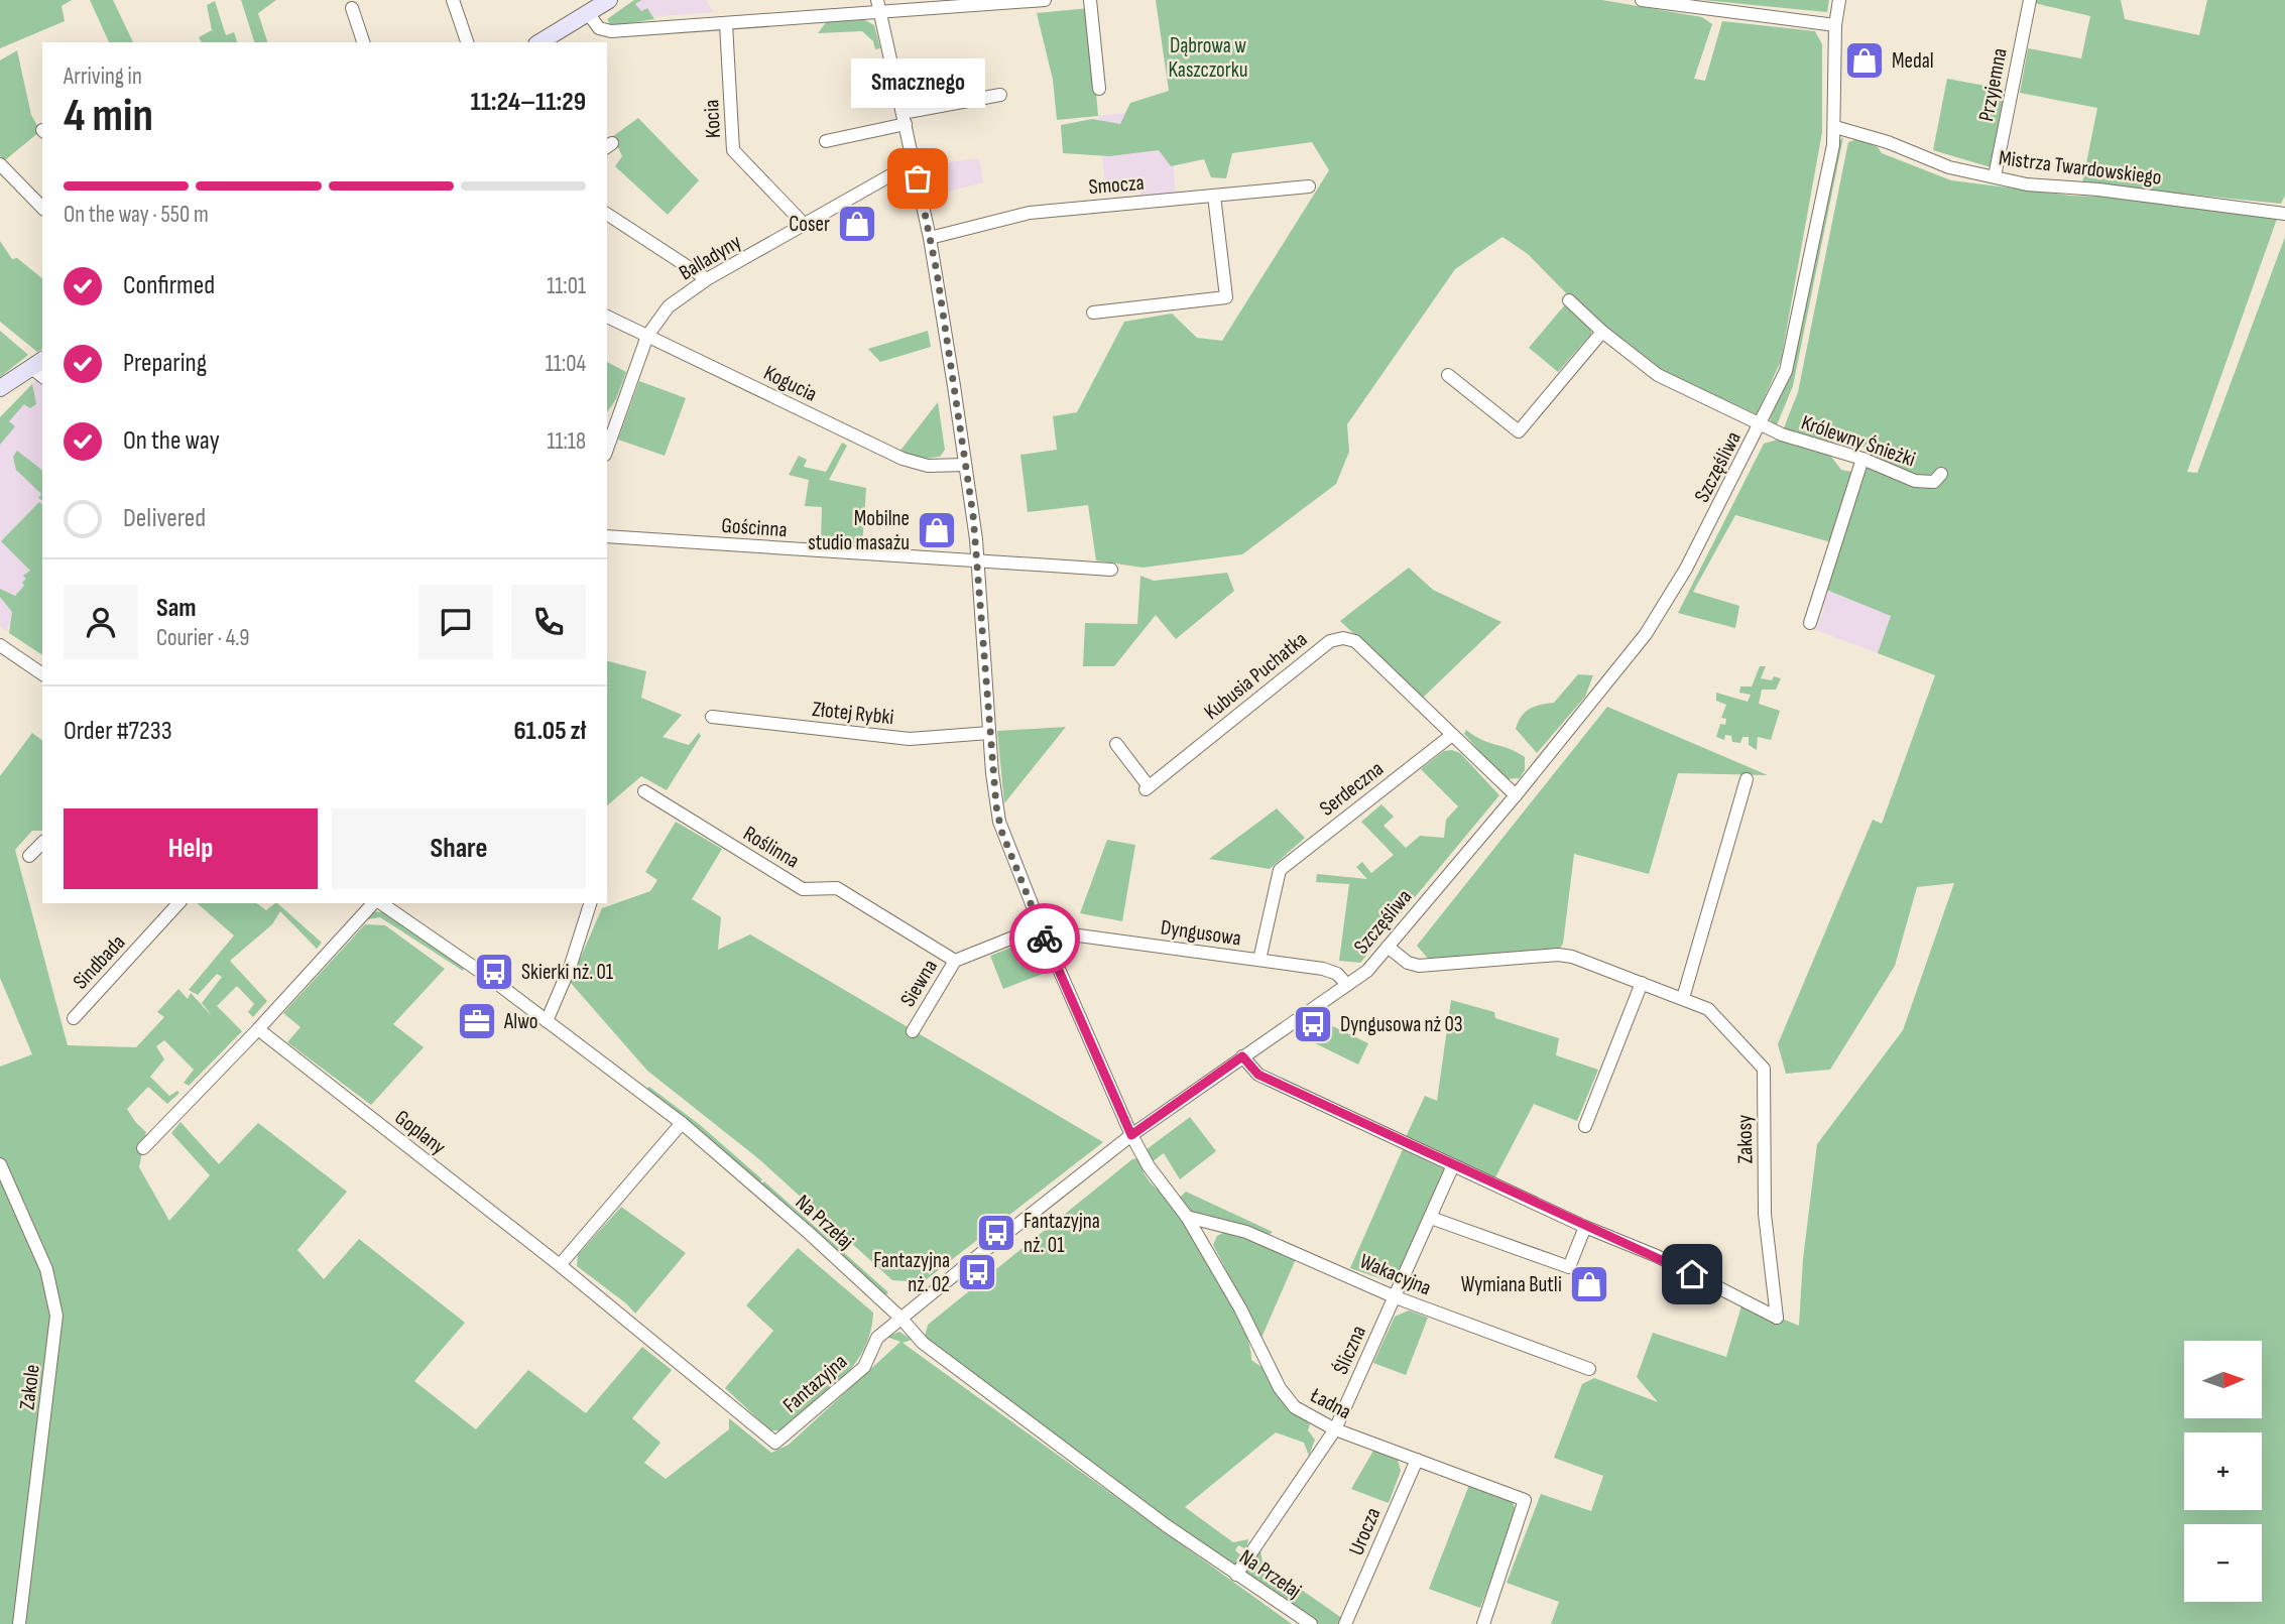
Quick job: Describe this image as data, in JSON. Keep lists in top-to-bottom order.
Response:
{
  "streets": {
    "street": [
      "Przyjemna",
      "Kocia",
      "Mistrza Twardowskiego",
      "Smocza",
      "Balladyny",
      "Kogucia",
      "Królewny Śnieżki",
      "Szczęśliwa",
      "Gościnna",
      "Kubusia Puchatka",
      "Złotej Rybki",
      "Serdeczna",
      "Roślinna",
      "Dyngusowa",
      "Sindbada",
      "Siewna",
      "Goplany",
      "Zakosy",
      "Na Przełaj",
      "Wakacyjna",
      "Śliczna",
      "Fantazyjna",
      "Zakole",
      "Ładna",
      "Urocza"
    ]
  },
  "crossings": [
    ["Przyjemna", "Mistrza Twardowskiego"],
    ["Kocia", "Balladyny"],
    ["Mistrza Twardowskiego", "Szczęśliwa"],
    ["Smocza", "Ładna"],
    ["Balladyny", "Kogucia"],
    ["Balladyny", "Ładna"],
    ["Kogucia", "Ładna"],
    ["Królewny Śnieżki", "Szczęśliwa"],
    ["Szczęśliwa", "Dyngusowa"],
    ["Szczęśliwa", "Zakosy"],
    ["Szczęśliwa", "Na Przełaj"],
    ["Szczęśliwa", "Fantazyjna"],
    ["Szczęśliwa", "Ładna"],
    ["Gościnna", "Ładna"],
    ["Kubusia Puchatka", "Serdeczna"],
    ["Złotej Rybki", "Ładna"],
    ["Serdeczna", "Dyngusowa"],
    ["Roślinna", "Siewna"],
    ["Dyngusowa", "Siewna"],
    ["Dyngusowa", "Ładna"],
    ["Siewna", "Ładna"],
    ["Goplany", "Fantazyjna"],
    ["Na Przełaj", "Śliczna"],
    ["Na Przełaj", "Fantazyjna"],
    ["Wakacyjna", "Śliczna"],
    ["Wakacyjna", "Ładna"],
    ["Śliczna", "Ładna"],
    ["Ładna", "Urocza"]
  ],
  "parks": ["Dąbrowa w Kaszczorku"],
  "places": {
    "shop": [
      "Medal",
      "Coser",
      "Mobilne studio masażu",
      "Wymiana Butli"
    ],
    "other": ["Smacznego"],
    "bus stop": [
      "Skierki nż. 01",
      "Dyngusowa nż 03",
      "Fantazyjna nż. 01",
      "Fantazyjna nż. 02"
    ],
    "office": ["Alwo"]
  },
  "north": "right",
  "page": {
    "heading": ["4 min", "Arriving in", "11:24–11:29"],
    "panel": [
      "Sam",
      "Courier · 4.9",
      "Order #7233",
      "61.05 zł"
    ],
    "bubble": "Smacznego",
    "bar": "On the way · 550 m",
    "list": [
      ["Confirmed", "11:01"],
      ["Preparing", "11:04"],
      ["On the way", "11:18"],
      "Delivered"
    ],
    "buttons": ["Help", "Share"],
    "map_buttons": ["+", "−"]
  }
}
